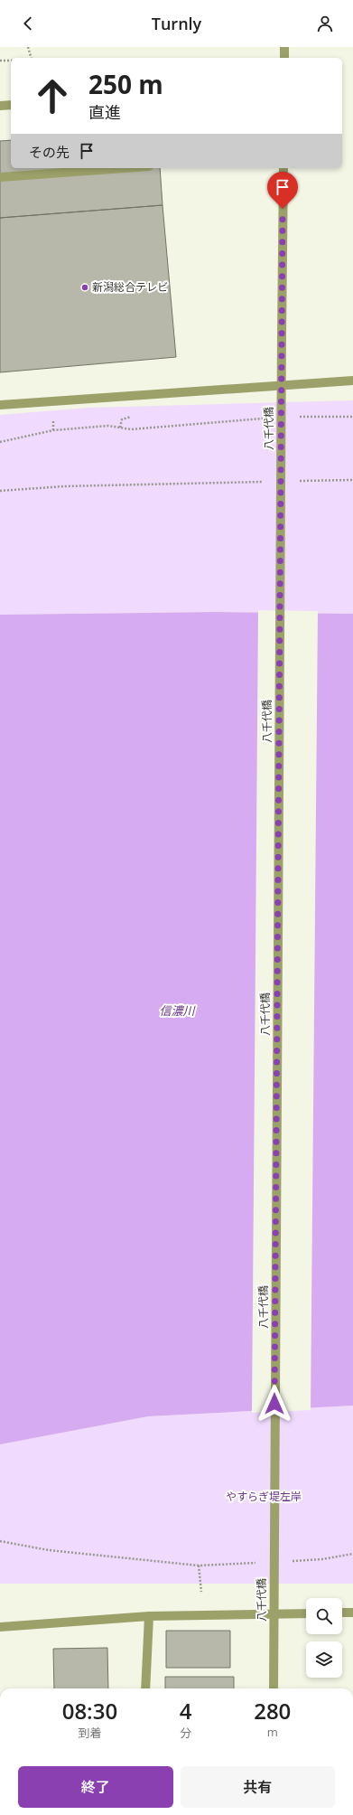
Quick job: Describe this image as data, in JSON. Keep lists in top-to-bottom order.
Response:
{
  "streets": {
    "street": ["八千代橋"]
  },
  "water": ["信濃川"],
  "parks": ["やすらぎ堤左岸"],
  "places": ["新潟総合テレビ"],
  "page": {
    "header": "Turnly",
    "turn": ["250 m", "直進"],
    "then": "その先",
    "eta": [
      "08:30",
      "到着",
      "4",
      "分",
      "280",
      "m"
    ],
    "buttons": ["終了", "共有"]
  }
}
